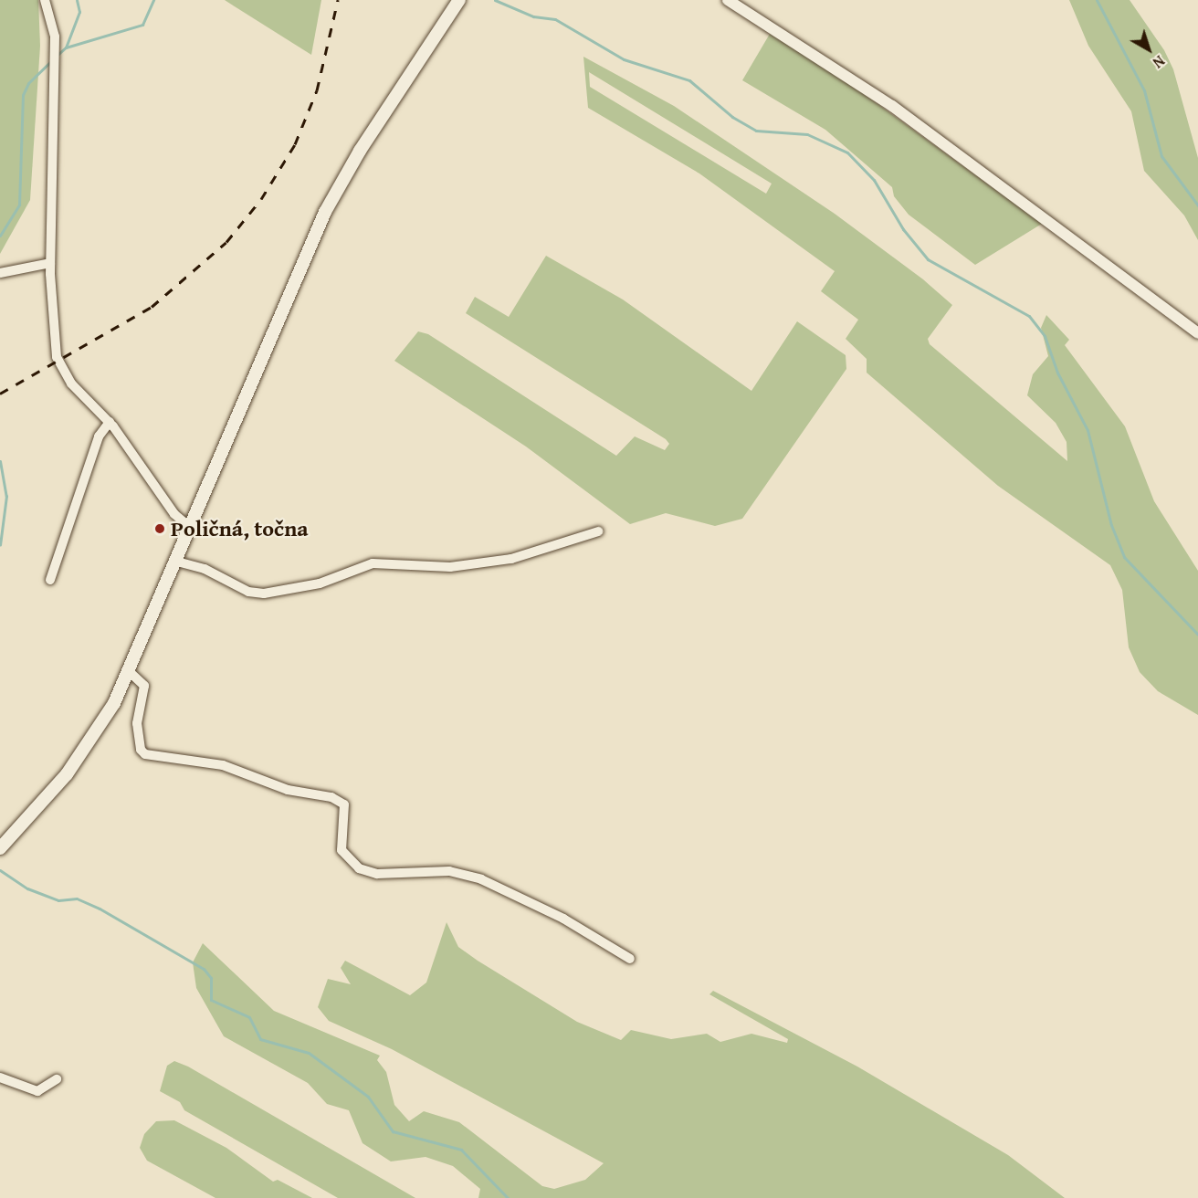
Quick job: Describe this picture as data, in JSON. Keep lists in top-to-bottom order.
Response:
{
  "places": ["Poličná, točna"],
  "north": "bottom right"
}
